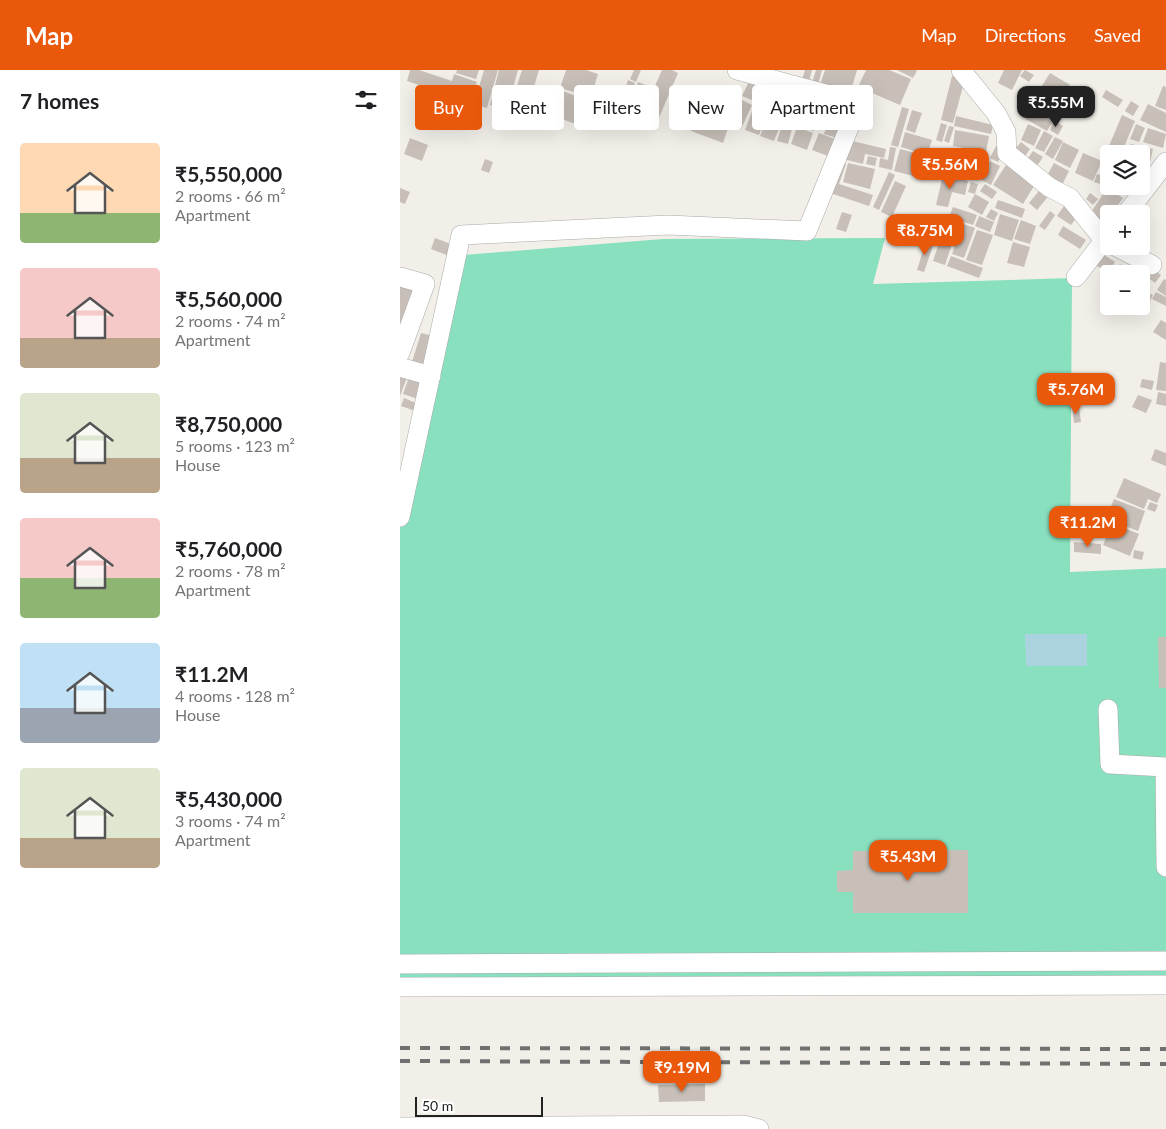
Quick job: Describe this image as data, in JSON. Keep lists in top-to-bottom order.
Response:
{
  "scale_bar": "50 m",
  "page": {
    "header": "Map",
    "nav": ["Map", "Directions", "Saved"],
    "heading": "7 homes",
    "chip": [
      "Buy",
      "Rent",
      "Filters",
      "New",
      "Apartment"
    ],
    "price": [
      "₹5.55M",
      "₹5.56M",
      "₹8.75M",
      "₹5.76M",
      "₹11.2M",
      "₹5.43M",
      "₹9.19M"
    ],
    "list": [
      {
        "name": "₹5,550,000",
        "note": "2 rooms · 66 m² · Apartment"
      },
      {
        "name": "₹5,560,000",
        "note": "2 rooms · 74 m² · Apartment"
      },
      {
        "name": "₹8,750,000",
        "note": "5 rooms · 123 m² · House"
      },
      {
        "name": "₹5,760,000",
        "note": "2 rooms · 78 m² · Apartment"
      },
      {
        "name": "₹11.2M",
        "note": "4 rooms · 128 m² · House"
      },
      {
        "name": "₹5,430,000",
        "note": "3 rooms · 74 m² · Apartment"
      }
    ],
    "map_buttons": ["+", "−"],
    "scale": "50 m"
  }
}
